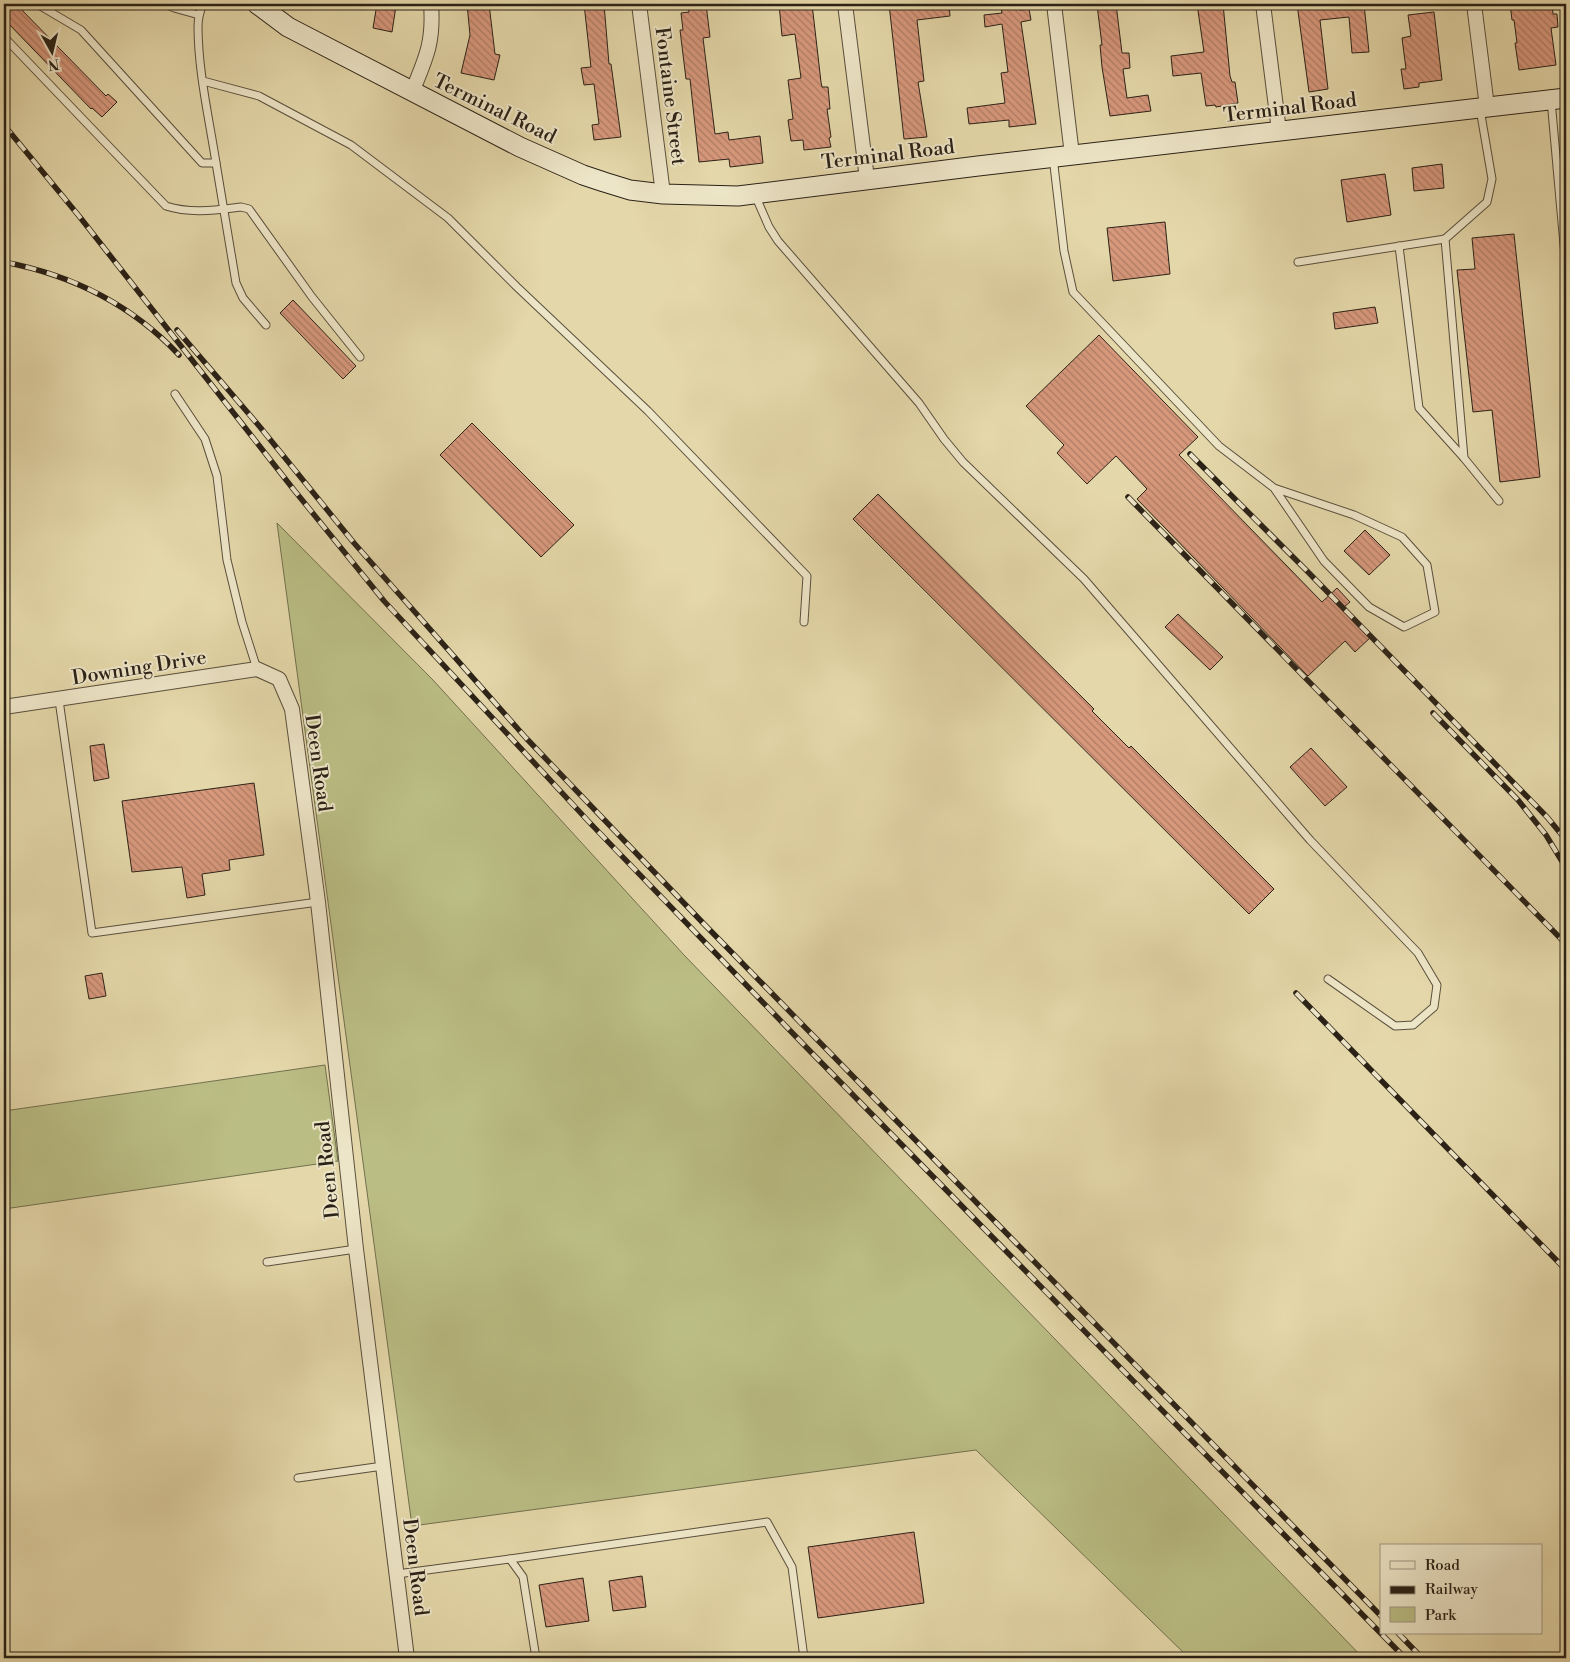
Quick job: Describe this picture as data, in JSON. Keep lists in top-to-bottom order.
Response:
{
  "streets": {
    "main road": ["Terminal Road"],
    "street": ["Fontaine Street", "Downing Drive", "Deen Road"]
  },
  "crossings": [
    ["Fontaine Street", "Terminal Road"],
    ["Downing Drive", "Deen Road"]
  ],
  "legend": ["Road", "Railway", "Park"],
  "north": "bottom"
}
